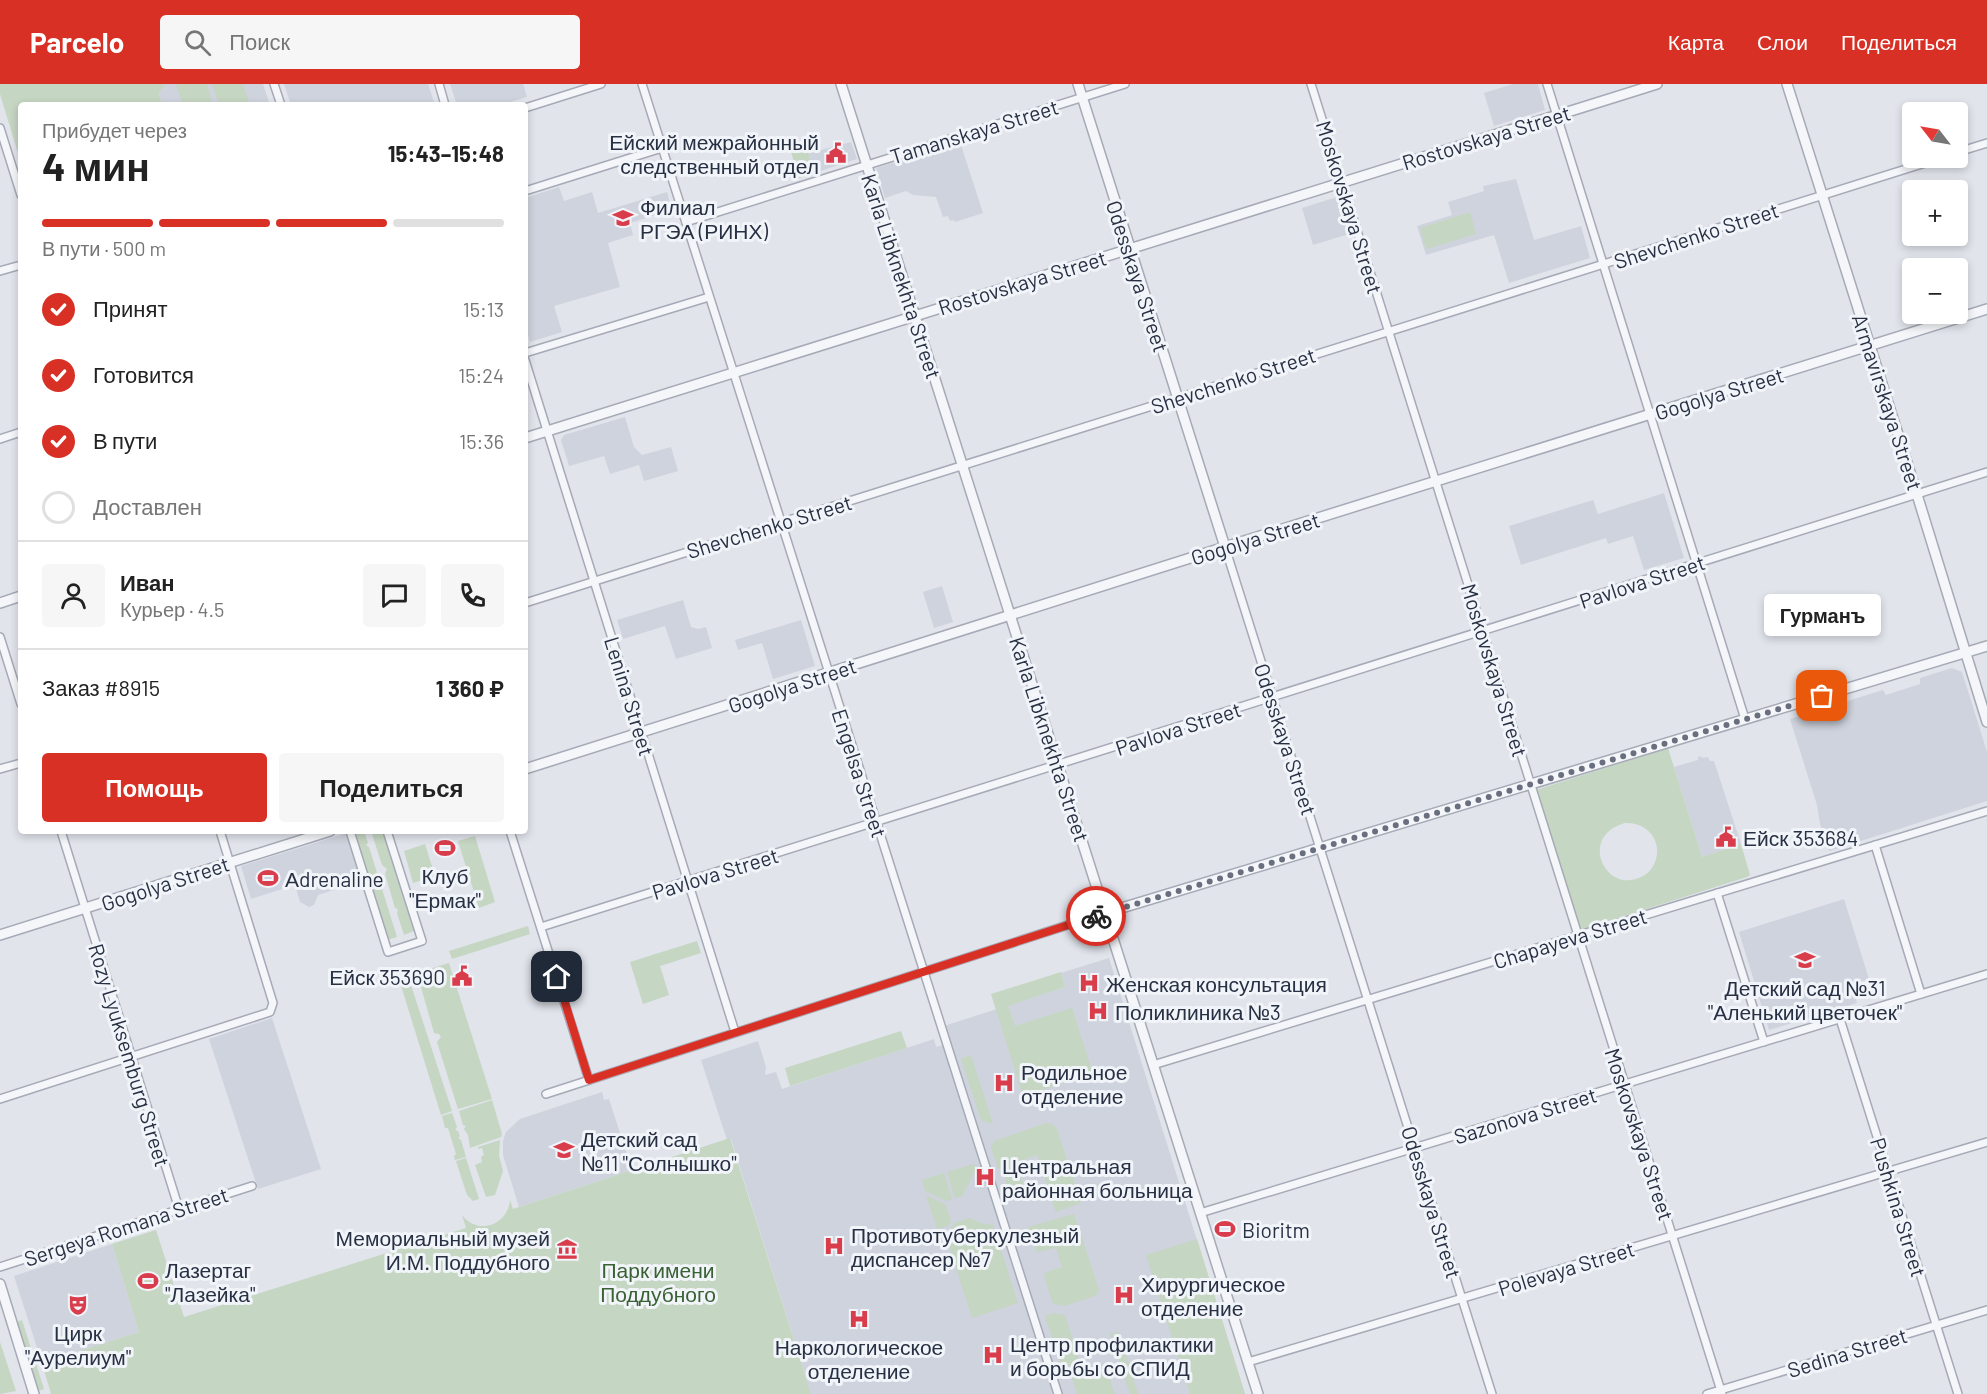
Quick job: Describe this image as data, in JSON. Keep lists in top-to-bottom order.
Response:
{
  "streets": {
    "street": [
      "Tamanskaya Street",
      "Rostovskaya Street",
      "Moskovskaya Street",
      "Shevchenko Street",
      "Karla Libknekhta Street",
      "Odesskaya Street",
      "Gogolya Street",
      "Armavirskaya Street",
      "Pavlova Street",
      "Lenina Street",
      "Engelsa Street",
      "Chapayeva Street",
      "Rozy Lyuksemburg Street",
      "Sazonova Street",
      "Pushkina Street",
      "Sergeya Romana Street",
      "Polevaya Street",
      "Sedina Street"
    ]
  },
  "crossings": [
    ["Tamanskaya Street", "Karla Libknekhta Street"],
    ["Tamanskaya Street", "Odesskaya Street"],
    ["Tamanskaya Street", "Engelsa Street"],
    ["Rostovskaya Street", "Moskovskaya Street"],
    ["Rostovskaya Street", "Karla Libknekhta Street"],
    ["Rostovskaya Street", "Odesskaya Street"],
    ["Rostovskaya Street", "Lenina Street"],
    ["Rostovskaya Street", "Engelsa Street"],
    ["Moskovskaya Street", "Shevchenko Street"],
    ["Moskovskaya Street", "Gogolya Street"],
    ["Moskovskaya Street", "Pavlova Street"],
    ["Moskovskaya Street", "Chapayeva Street"],
    ["Moskovskaya Street", "Sazonova Street"],
    ["Moskovskaya Street", "Polevaya Street"],
    ["Moskovskaya Street", "Sedina Street"],
    ["Shevchenko Street", "Karla Libknekhta Street"],
    ["Shevchenko Street", "Odesskaya Street"],
    ["Shevchenko Street", "Armavirskaya Street"],
    ["Shevchenko Street", "Lenina Street"],
    ["Shevchenko Street", "Engelsa Street"],
    ["Karla Libknekhta Street", "Gogolya Street"],
    ["Karla Libknekhta Street", "Pavlova Street"],
    ["Karla Libknekhta Street", "Chapayeva Street"],
    ["Karla Libknekhta Street", "Sazonova Street"],
    ["Karla Libknekhta Street", "Polevaya Street"],
    ["Odesskaya Street", "Gogolya Street"],
    ["Odesskaya Street", "Pavlova Street"],
    ["Odesskaya Street", "Chapayeva Street"],
    ["Odesskaya Street", "Sazonova Street"],
    ["Odesskaya Street", "Polevaya Street"],
    ["Gogolya Street", "Armavirskaya Street"],
    ["Gogolya Street", "Lenina Street"],
    ["Gogolya Street", "Engelsa Street"],
    ["Gogolya Street", "Rozy Lyuksemburg Street"],
    ["Armavirskaya Street", "Pavlova Street"],
    ["Pavlova Street", "Lenina Street"],
    ["Pavlova Street", "Engelsa Street"],
    ["Rozy Lyuksemburg Street", "Sergeya Romana Street"],
    ["Sazonova Street", "Pushkina Street"],
    ["Pushkina Street", "Polevaya Street"],
    ["Pushkina Street", "Sedina Street"]
  ],
  "parks": ["Парк имени Поддубного"],
  "places": {
    "public building": ["Ейский межрайонный следственный отдел", "Ейск 353684", "Ейск 353690"],
    "school or university": ["Филиал РГЭА (РИНХ)", "Детский сад №31 \"Аленький цветочек\"", "Детский сад №11 \"Солнышко\""],
    "other": ["Гурманъ"],
    "sports": [
      "Клуб \"Ермак\"",
      "Аdrenaline",
      "Bioritm",
      "Лазертаг \"Лазейка\""
    ],
    "hospital": [
      "Женская консультация",
      "Поликлиника №3",
      "Родильное отделение",
      "Центральная районная больница",
      "Противотуберкулезный диспансер №7",
      "Хирургическое отделение",
      "Наркологическое отделение",
      "Центр профилактики и борьбы со СПИД"
    ],
    "museum": ["Мемориальный музей И.М. Поддубного"],
    "theatre": ["Цирк \"Аурелиум\""]
  },
  "north": "top left",
  "page": {
    "header": "Parcelo",
    "search": "Поиск",
    "nav": ["Карта", "Слои", "Поделиться"],
    "map_buttons": ["+", "−"],
    "heading": ["4 мин", "Прибудет через", "15:43–15:48"],
    "panel": [
      "Иван",
      "Курьер · 4.5",
      "Заказ #8915",
      "1 360 ₽"
    ],
    "bar": "В пути · 500 m",
    "list": [
      ["Принят", "15:13"],
      ["Готовится", "15:24"],
      ["В пути", "15:36"],
      "Доставлен"
    ],
    "bubble": "Гурманъ",
    "buttons": ["Помощь", "Поделиться"]
  }
}
